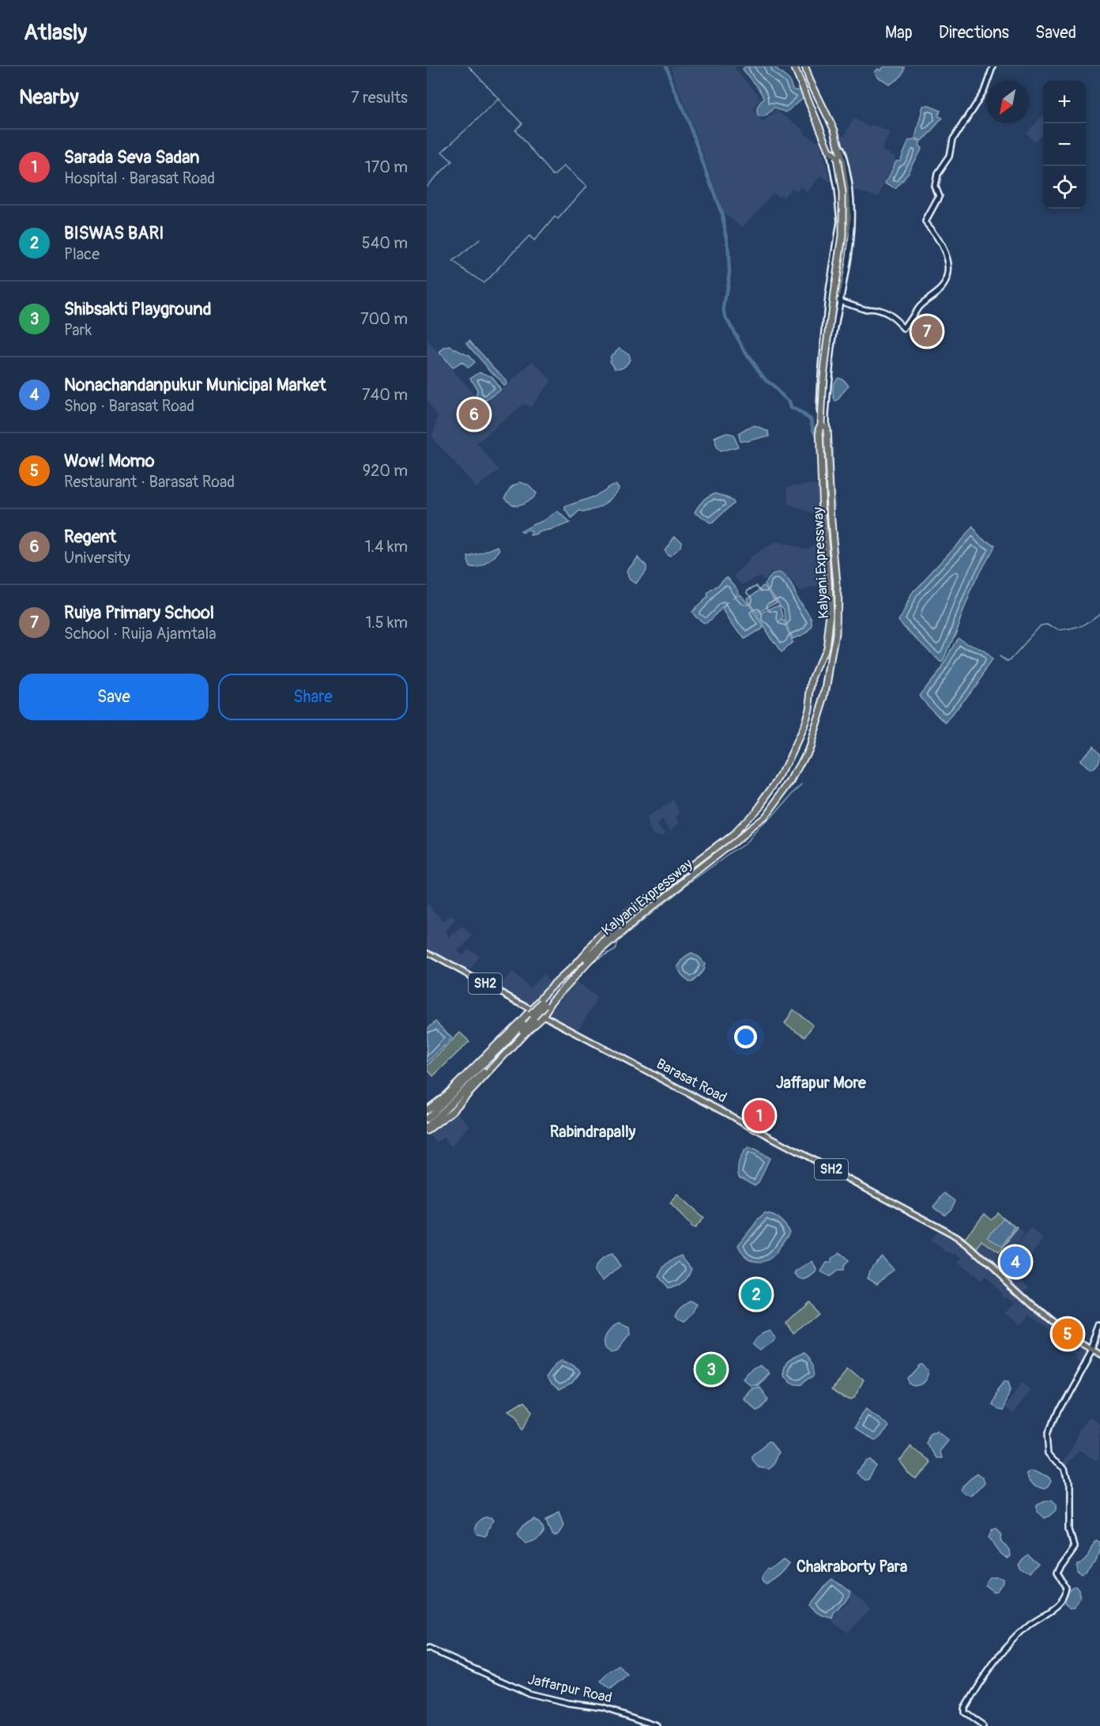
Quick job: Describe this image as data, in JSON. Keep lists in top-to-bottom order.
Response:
{
  "streets": {
    "highway": ["Kalyani Expressway"],
    "main road": ["SH2", "Barasat Road"],
    "street": ["Jaffarpur Road"]
  },
  "crossings": [
    ["Kalyani Expressway", "Barasat Road"]
  ],
  "districts": ["Jaffapur More", "Rabindrapally", "Chakraborty Para"],
  "north": "bottom left",
  "page": {
    "header": "Atlasly",
    "nav": ["Map", "Directions", "Saved"],
    "heading": ["Nearby", "7 results"],
    "map_buttons": ["+", "−"],
    "list": [
      {
        "mark": "1",
        "name": "Sarada Seva Sadan",
        "note": "Hospital · Barasat Road",
        "value": "170 m"
      },
      {
        "mark": "2",
        "name": "BISWAS BARI",
        "note": "Place",
        "value": "540 m"
      },
      {
        "mark": "3",
        "name": "Shibsakti Playground",
        "note": "Park",
        "value": "700 m"
      },
      {
        "mark": "4",
        "name": "Nonachandanpukur Municipal Market",
        "note": "Shop · Barasat Road",
        "value": "740 m"
      },
      {
        "mark": "5",
        "name": "Wow! Momo",
        "note": "Restaurant · Barasat Road",
        "value": "920 m"
      },
      {
        "mark": "6",
        "name": "Regent",
        "note": "University",
        "value": "1.4 km"
      },
      {
        "mark": "7",
        "name": "Ruiya Primary School",
        "note": "School · Ruija Ajamtala",
        "value": "1.5 km"
      }
    ],
    "pins": [
      "7",
      "6",
      "1",
      "4",
      "2",
      "5",
      "3"
    ],
    "buttons": ["Save", "Share"]
  }
}
